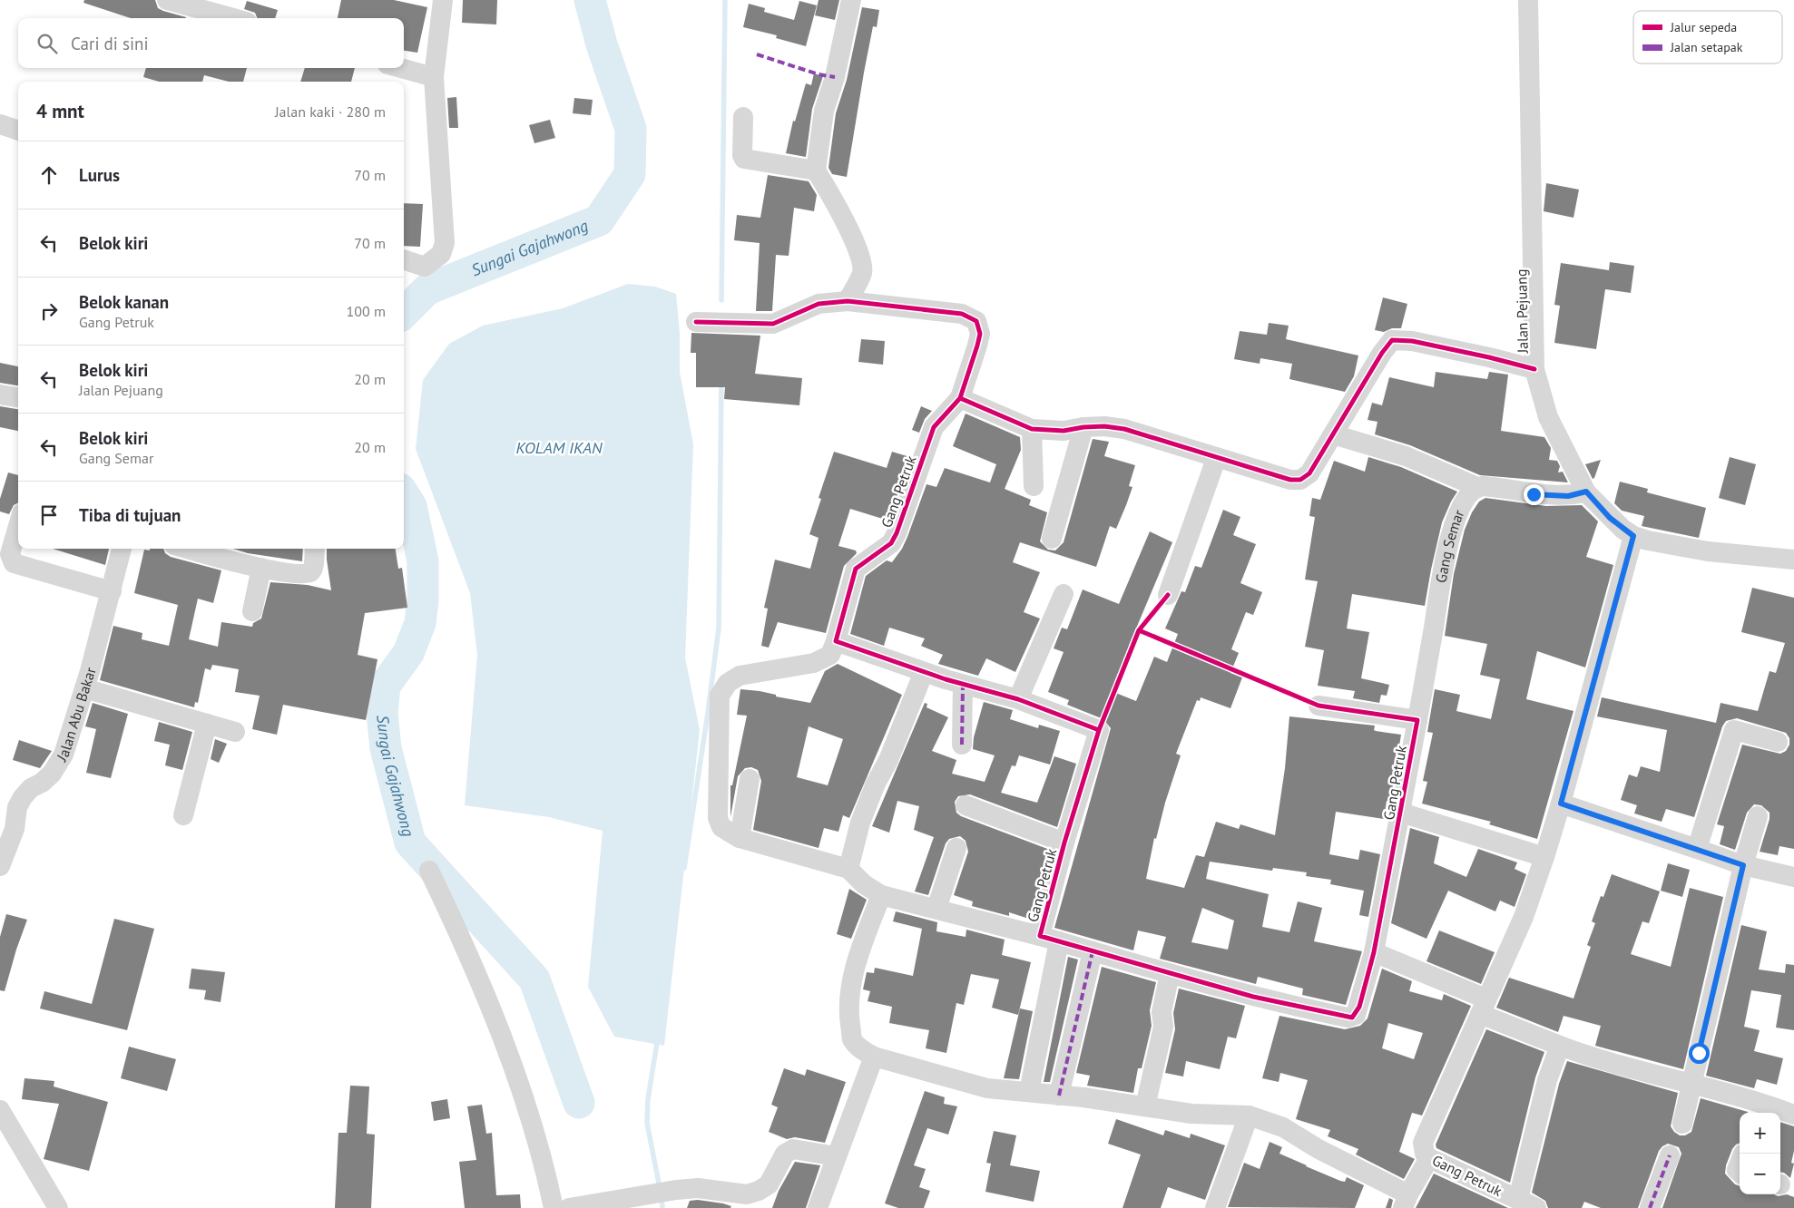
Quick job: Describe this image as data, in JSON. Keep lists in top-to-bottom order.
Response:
{
  "streets": {
    "street": [
      "Jalan Pejuang",
      "Gang Petruk",
      "Gang Semar",
      "Jalan Abu Bakar"
    ]
  },
  "crossings": [
    ["Jalan Pejuang", "Gang Petruk"],
    ["Gang Petruk", "Gang Semar"]
  ],
  "water": ["Sungai Gajahwong", "KOLAM IKAN"],
  "legend": ["Jalur sepeda", "Jalan setapak"],
  "page": {
    "search": "Cari di sini",
    "heading": ["4 mnt", "Jalan kaki · 280 m"],
    "list": [
      ["Lurus", "70 m"],
      ["Belok kiri", "70 m"],
      ["Belok kanan", "Gang Petruk", "100 m"],
      ["Belok kiri", "Jalan Pejuang", "20 m"],
      ["Belok kiri", "Gang Semar", "20 m"],
      "Tiba di tujuan"
    ],
    "map_buttons": ["+", "−"]
  }
}
